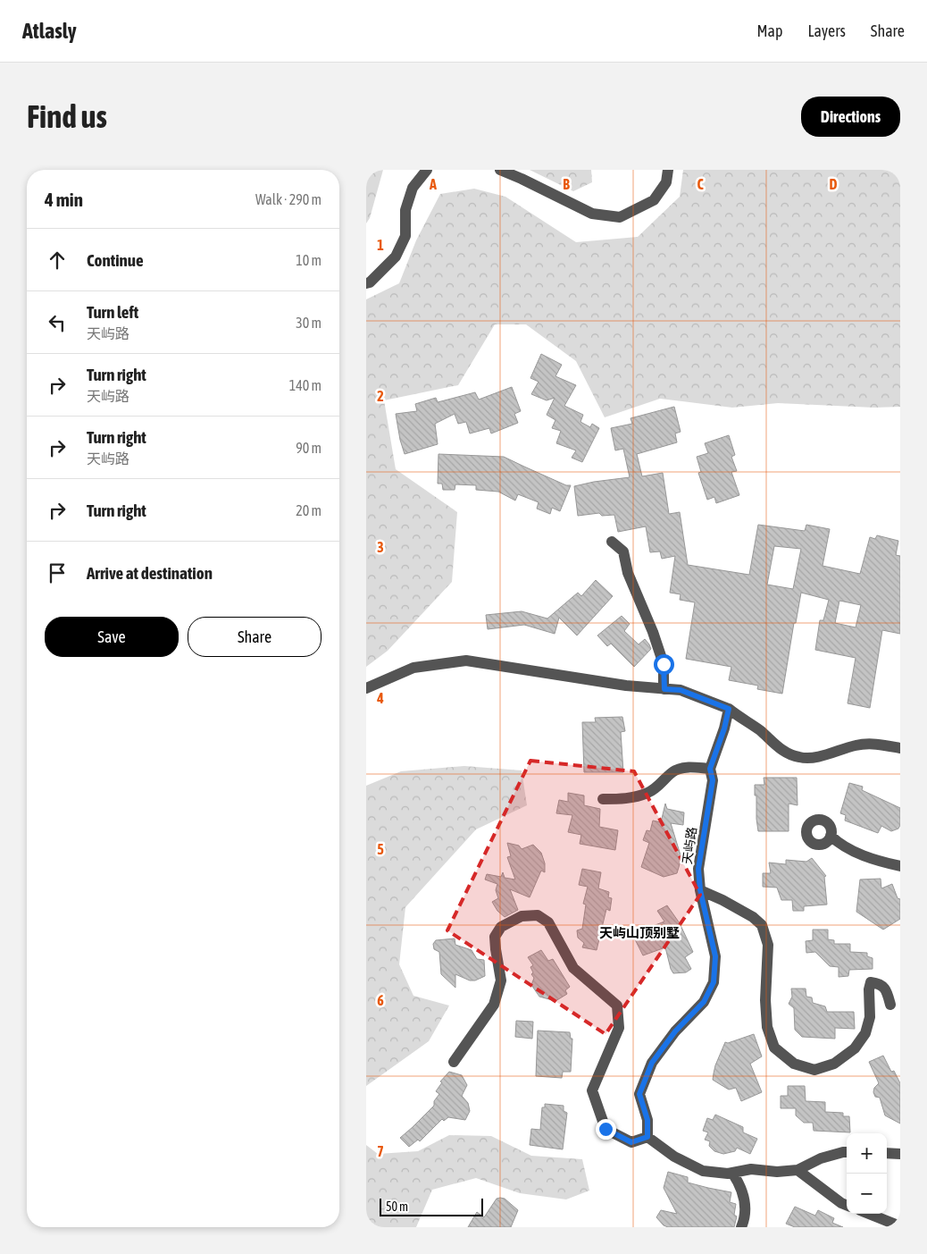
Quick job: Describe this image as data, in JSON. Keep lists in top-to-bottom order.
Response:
{
  "streets": {
    "street": ["天屿路"]
  },
  "districts": ["天屿山顶别墅"],
  "scale_bar": "50 m",
  "page": {
    "header": "Atlasly",
    "nav": ["Map", "Layers", "Share"],
    "buttons": [
      "Directions",
      ["Save", "Share"]
    ],
    "title": "Find us",
    "heading": ["4 min", "Walk · 290 m"],
    "list": [
      ["Continue", "10 m"],
      ["Turn left", "天屿路", "30 m"],
      ["Turn right", "天屿路", "140 m"],
      ["Turn right", "天屿路", "90 m"],
      ["Turn right", "20 m"],
      "Arrive at destination"
    ],
    "map_buttons": ["+", "−"],
    "scale": "50 m"
  },
  "grid": {
    "columns": [
      "A",
      "B",
      "C",
      "D"
    ],
    "rows": [
      "1",
      "2",
      "3",
      "4",
      "5",
      "6",
      "7"
    ]
  }
}
